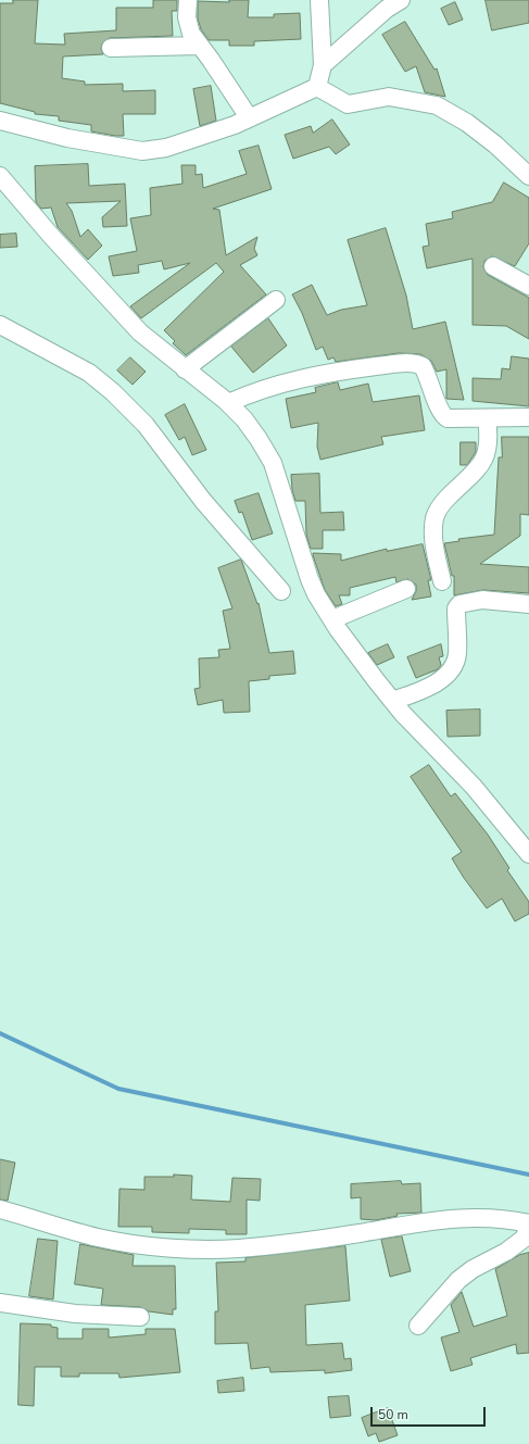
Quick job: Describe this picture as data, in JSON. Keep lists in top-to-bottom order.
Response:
{
  "scale_bar": "50 m"
}
